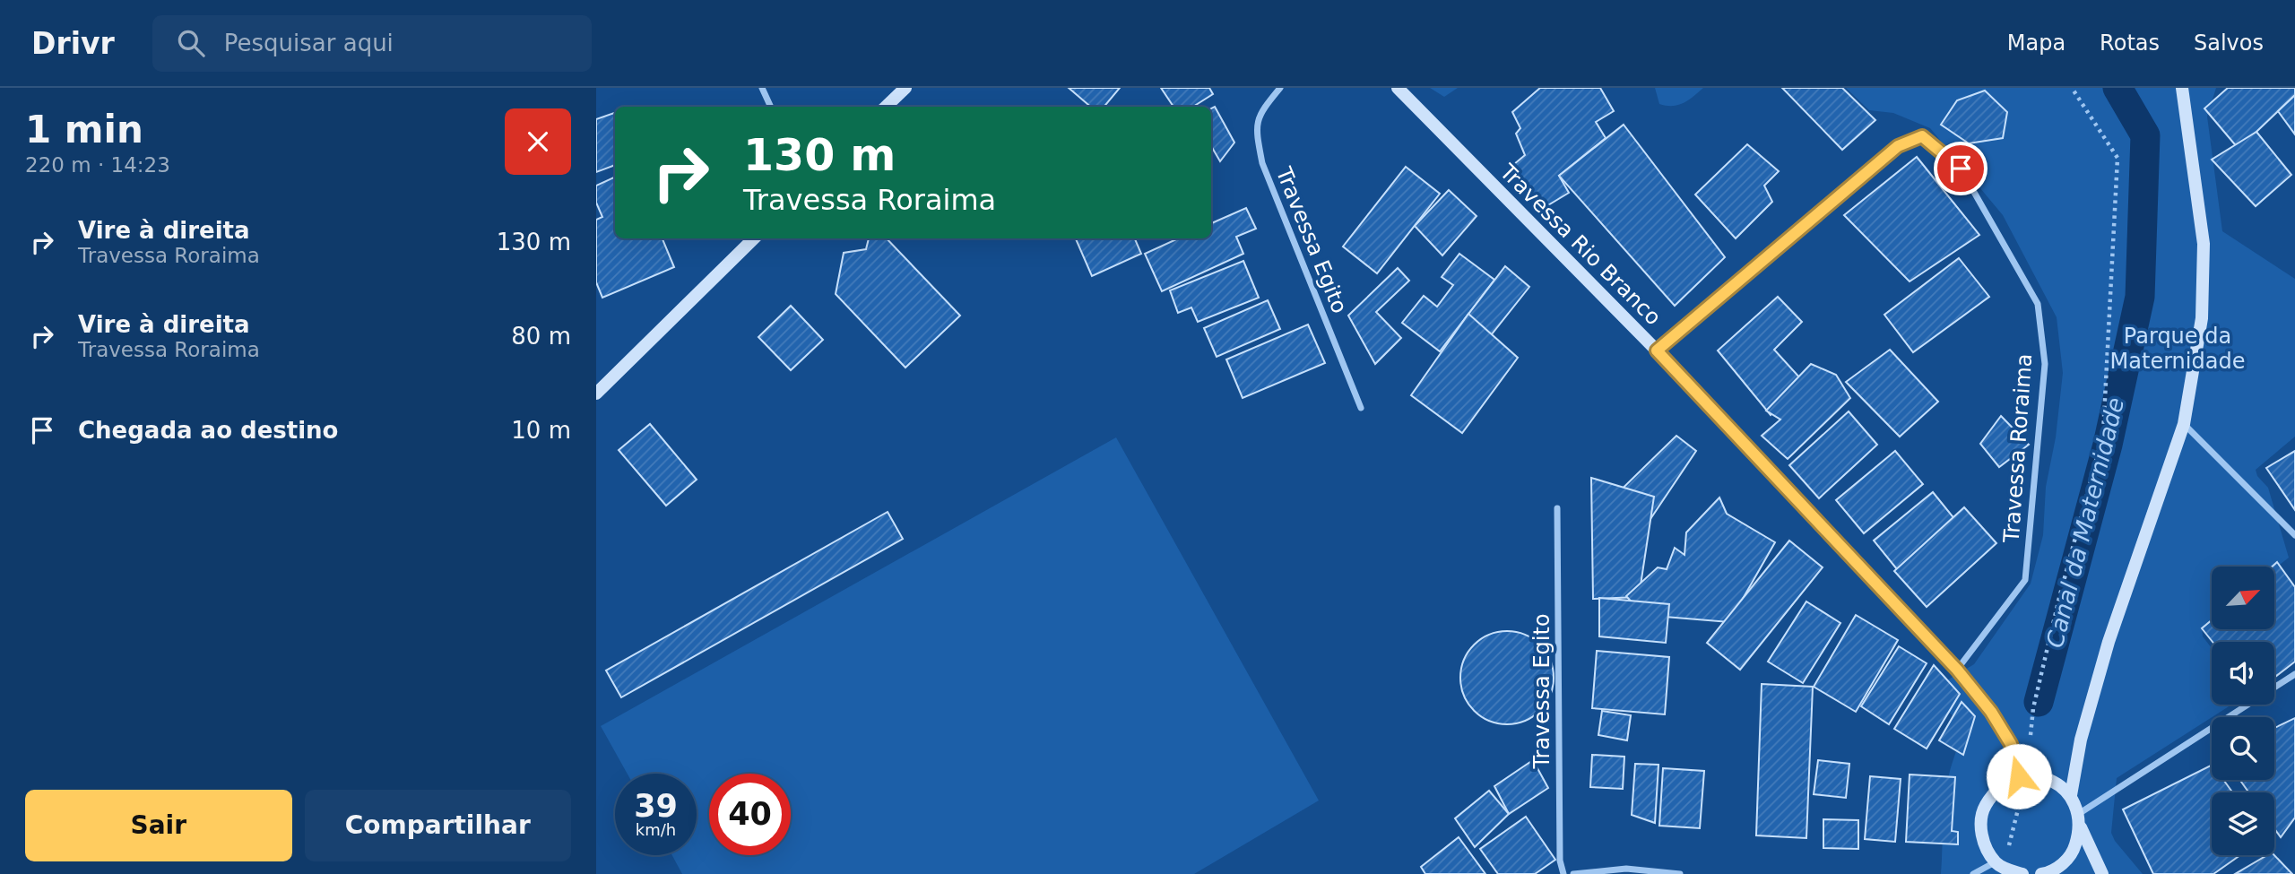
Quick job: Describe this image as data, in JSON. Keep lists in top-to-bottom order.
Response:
{
  "streets": {
    "street": ["Travessa Egito", "Travessa Rio Branco", "Travessa Roraima"]
  },
  "crossings": [
    ["Travessa Rio Branco", "Travessa Roraima"]
  ],
  "water": ["Canal da Maternidade"],
  "parks": ["Parque da Maternidade"],
  "north": "top right",
  "page": {
    "header": "Drivr",
    "search": "Pesquisar aqui",
    "nav": ["Mapa", "Rotas", "Salvos"],
    "heading": ["1 min", "220 m · 14:23"],
    "turn": ["130 m", "Travessa Roraima"],
    "list": [
      {
        "name": "Vire à direita",
        "note": "Travessa Roraima",
        "value": "130 m"
      },
      {
        "name": "Vire à direita",
        "note": "Travessa Roraima",
        "value": "80 m"
      },
      {
        "name": "Chegada ao destino",
        "value": "10 m"
      }
    ],
    "speed": "39 km/h",
    "limit": "40",
    "buttons": ["Sair", "Compartilhar"]
  }
}
